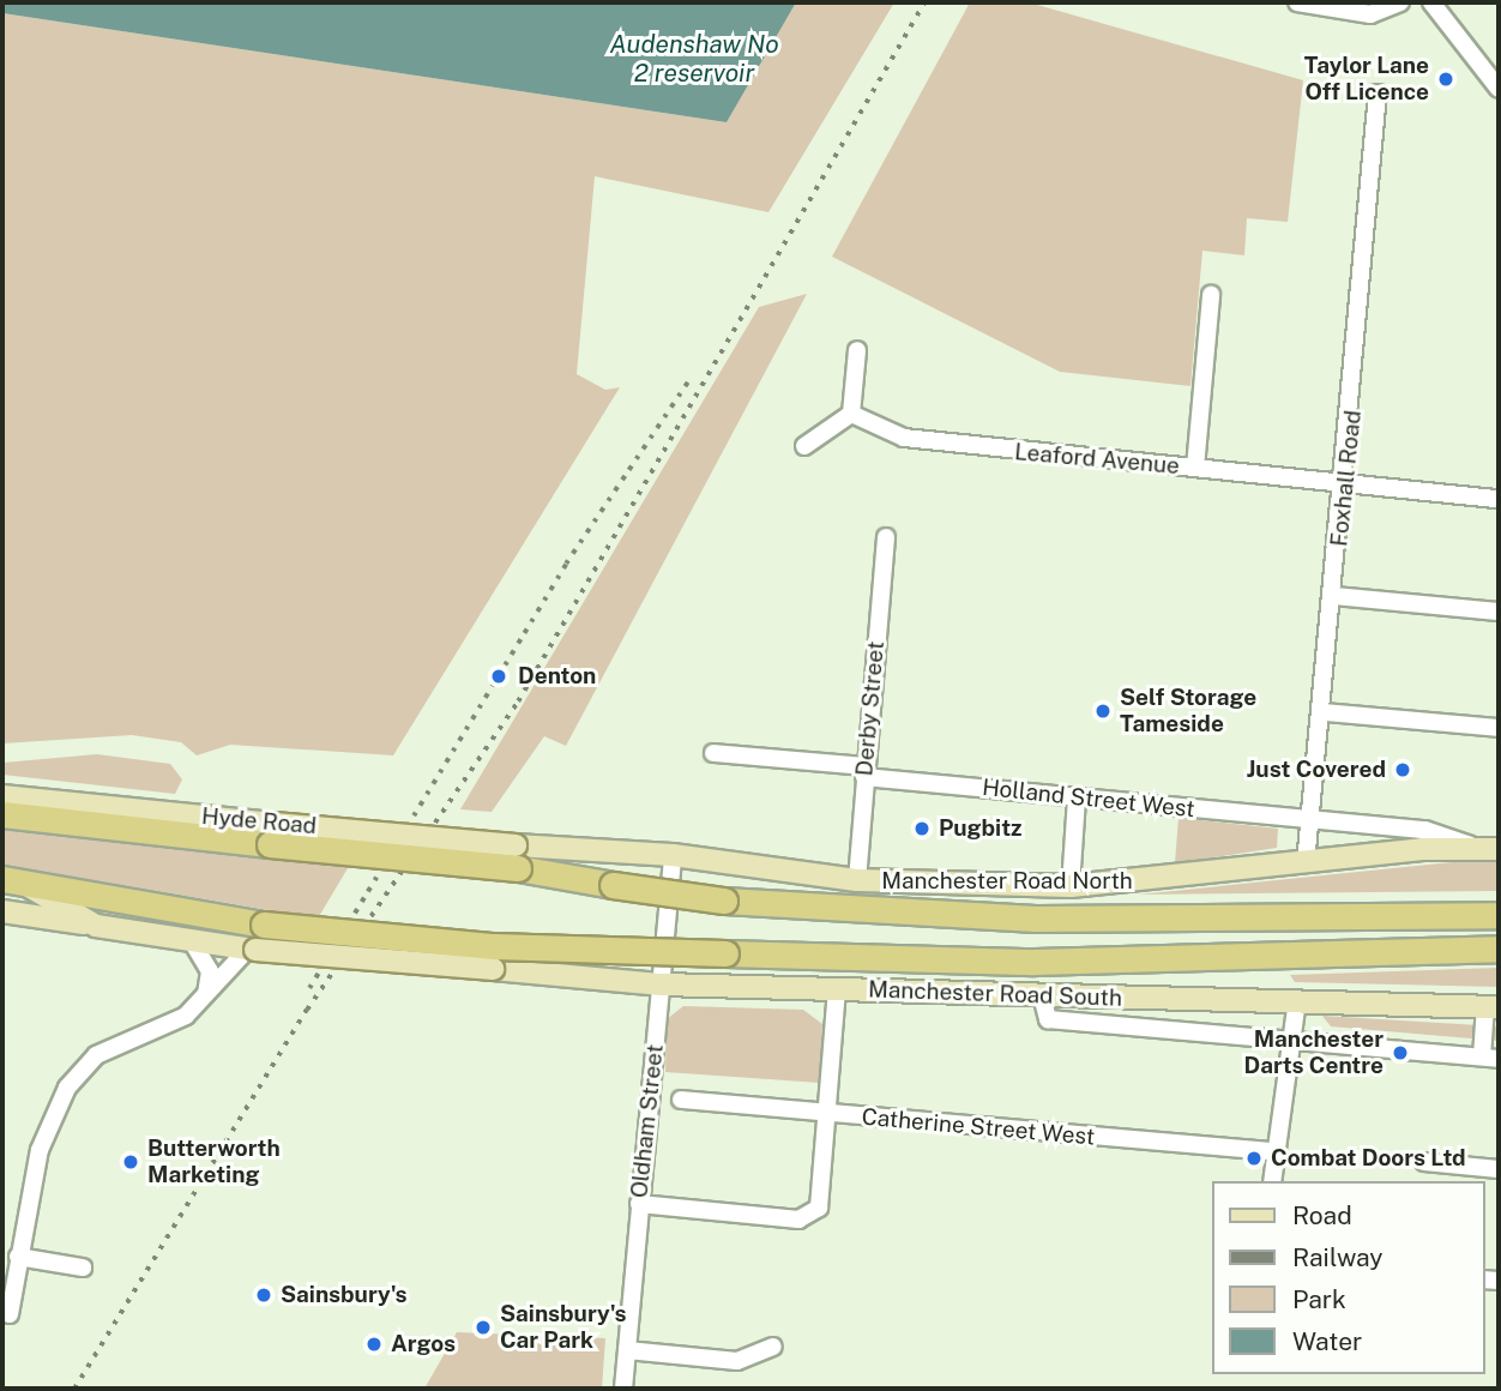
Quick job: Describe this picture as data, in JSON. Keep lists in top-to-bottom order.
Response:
{
  "streets": {
    "main road": ["Hyde Road", "Manchester Road North", "Manchester Road South"],
    "street": [
      "Leaford Avenue",
      "Foxhall Road",
      "Derby Street",
      "Holland Street West",
      "Oldham Street",
      "Catherine Street West"
    ]
  },
  "crossings": [
    ["Leaford Avenue", "Foxhall Road"],
    ["Foxhall Road", "Holland Street West"],
    ["Foxhall Road", "Manchester Road North"],
    ["Derby Street", "Holland Street West"],
    ["Derby Street", "Manchester Road North"],
    ["Holland Street West", "Manchester Road North"],
    ["Hyde Road", "Manchester Road North"],
    ["Manchester Road North", "Oldham Street"],
    ["Manchester Road South", "Oldham Street"]
  ],
  "water": ["Audenshaw No 2 reservoir"],
  "places": [
    "Taylor Lane Off Licence",
    "Denton",
    "Self Storage Tameside",
    "Just Covered",
    "Pugbitz",
    "Manchester Darts Centre",
    "Combat Doors Ltd",
    "Butterworth Marketing",
    "Sainsbury's",
    "Sainsbury's Car Park",
    "Argos"
  ],
  "legend": [
    "Road",
    "Railway",
    "Park",
    "Water"
  ]
}
